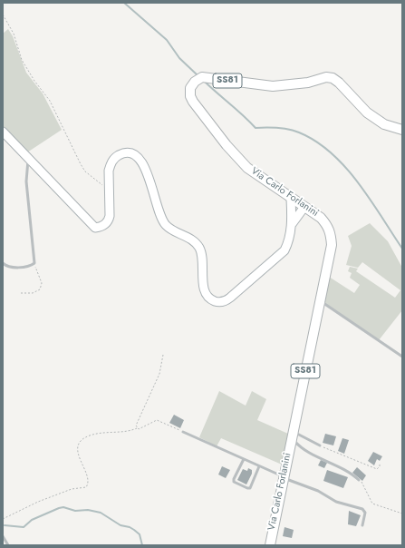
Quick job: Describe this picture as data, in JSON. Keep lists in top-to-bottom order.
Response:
{
  "streets": {
    "main road": ["SS81", "Via Carlo Forlanini"]
  }
}
